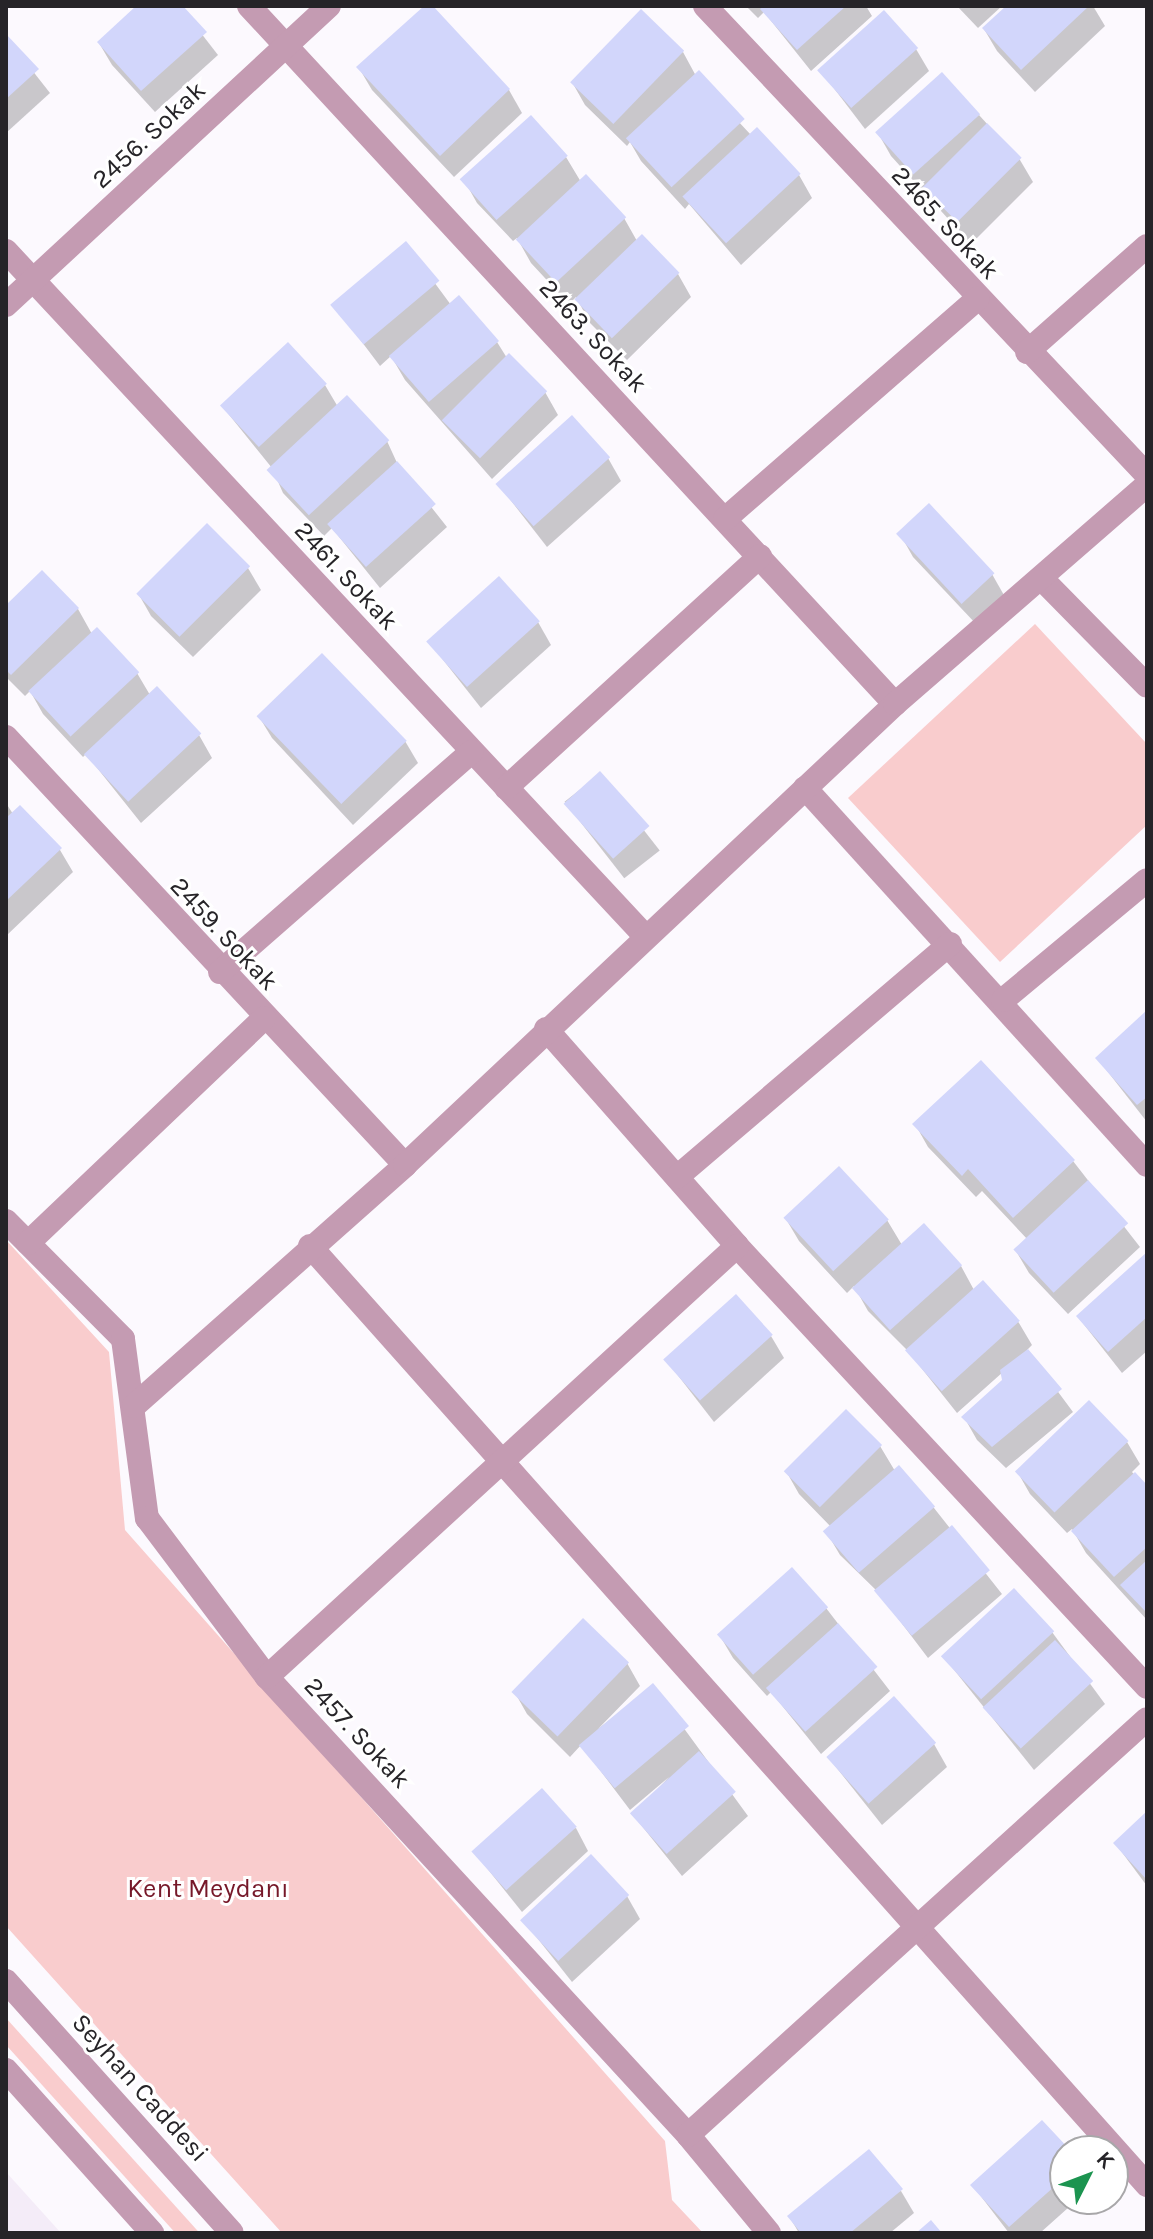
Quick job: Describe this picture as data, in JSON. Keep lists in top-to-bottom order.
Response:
{
  "streets": {
    "street": [
      "2456. Sokak",
      "2465. Sokak",
      "2463. Sokak",
      "2461. Sokak",
      "2459. Sokak",
      "2457. Sokak",
      "Seyhan Caddesi"
    ]
  },
  "crossings": [
    ["2456. Sokak", "2463. Sokak"],
    ["2456. Sokak", "2461. Sokak"]
  ],
  "parks": ["Kent Meydanı"],
  "north": "top right"
}
